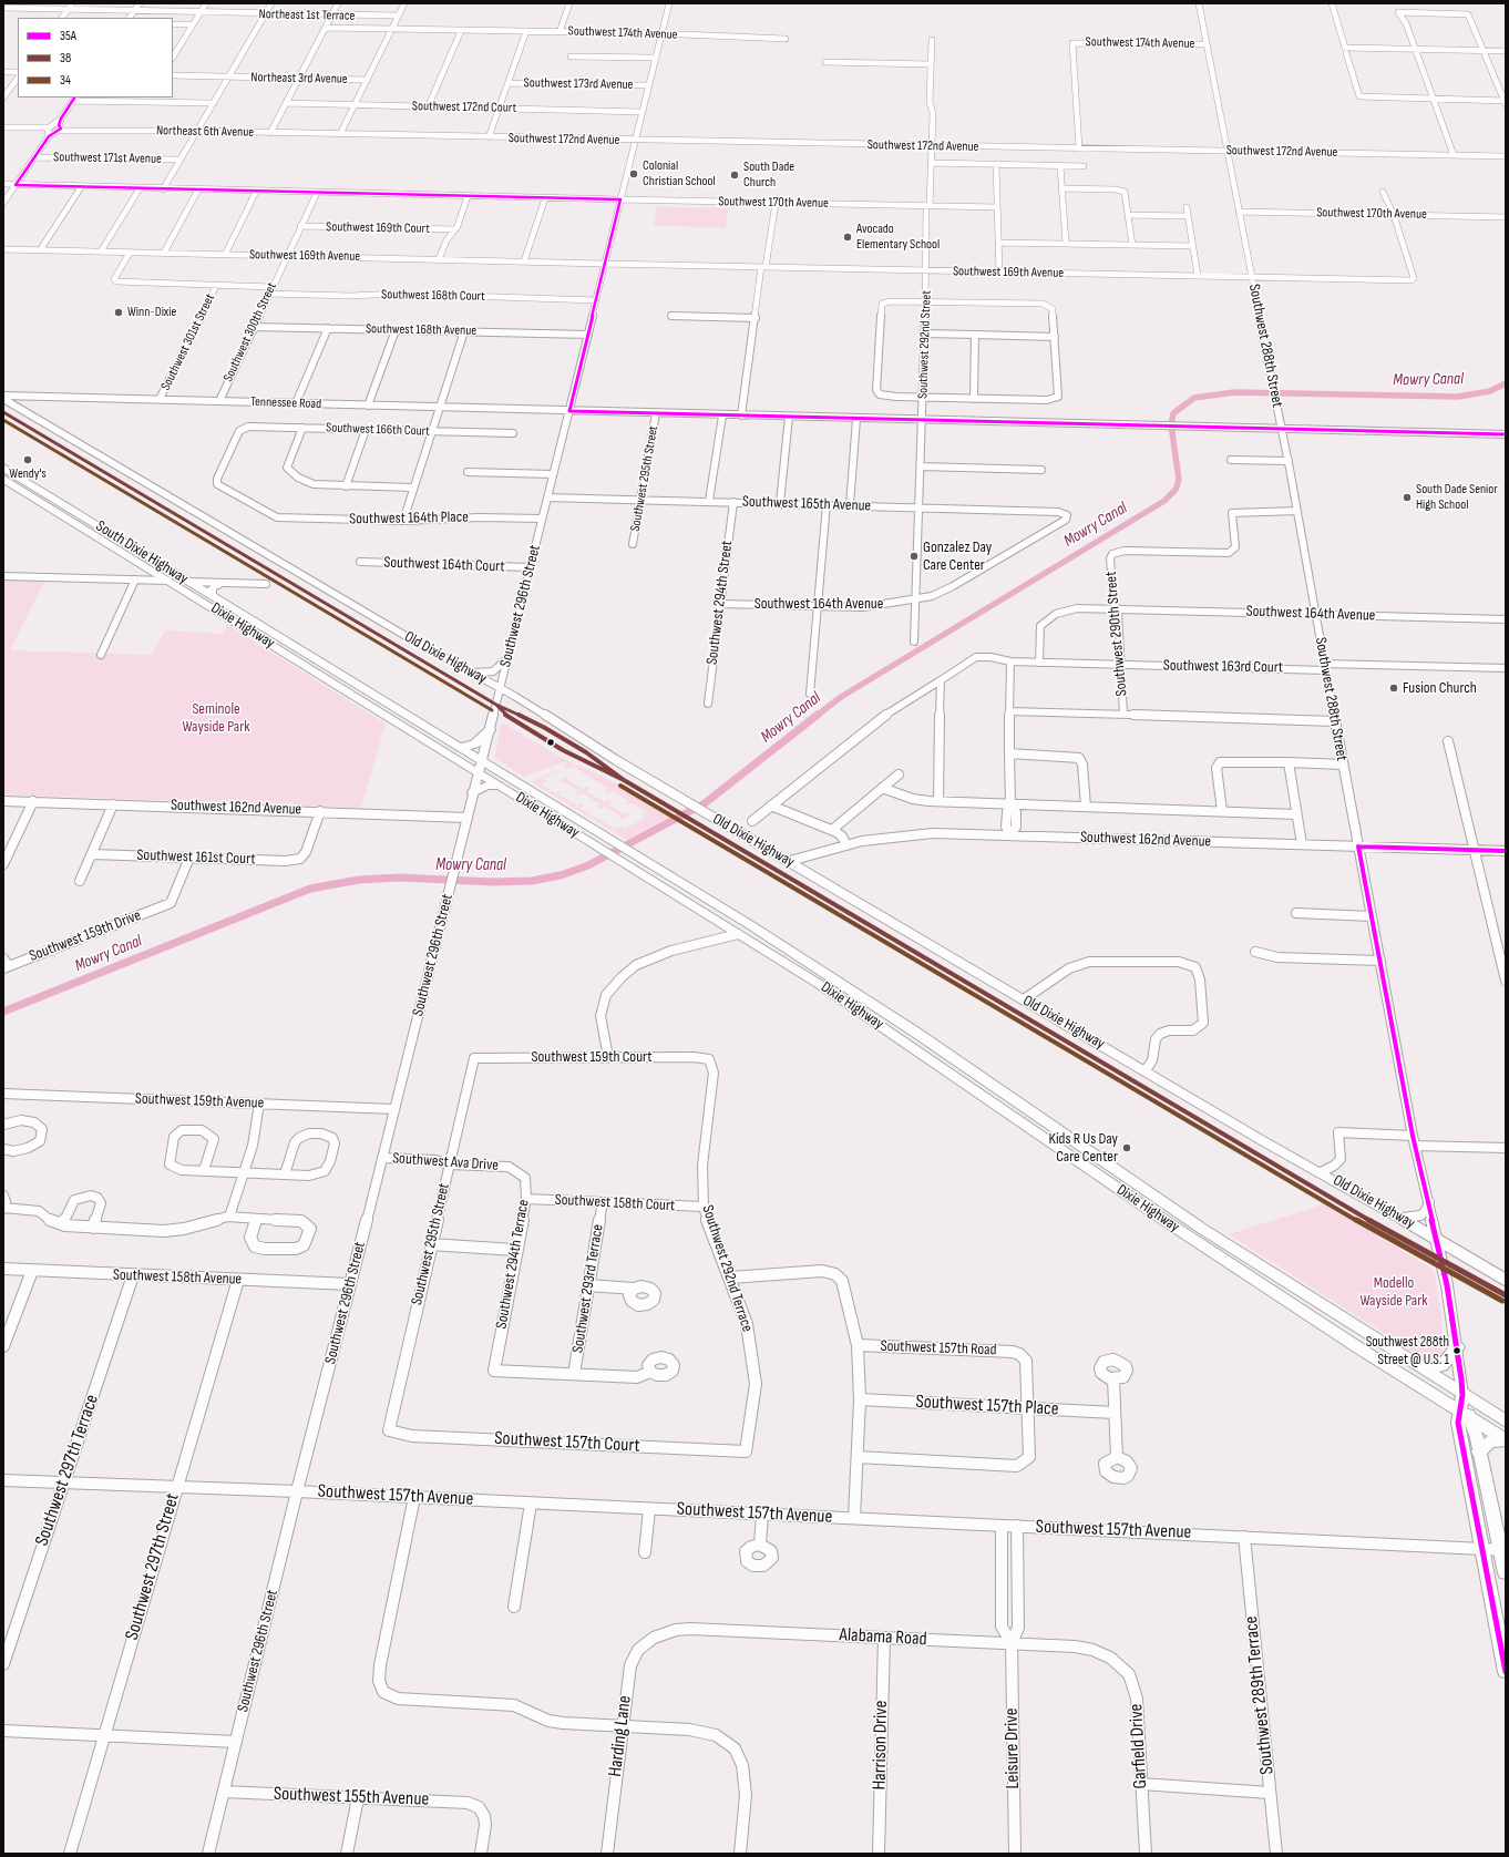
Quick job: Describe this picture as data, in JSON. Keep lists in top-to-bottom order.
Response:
{
  "streets": {
    "highway": ["South Dixie Highway", "Dixie Highway"],
    "main road": ["Southwest 288th Street"],
    "street": [
      "Northeast 1st Terrace",
      "Southwest 174th Avenue",
      "Northeast 3rd Avenue",
      "Southwest 173rd Avenue",
      "Southwest 172nd Court",
      "Northeast 6th Avenue",
      "Southwest 172nd Avenue",
      "Southwest 171st Avenue",
      "Southwest 170th Avenue",
      "Southwest 169th Court",
      "Southwest 169th Avenue",
      "Southwest 168th Court",
      "Southwest 168th Avenue",
      "Southwest 300th Street",
      "Southwest 301st Street",
      "Southwest 292nd Street",
      "Tennessee Road",
      "Southwest 166th Court",
      "Southwest 295th Street",
      "Southwest 165th Avenue",
      "Southwest 164th Place",
      "Southwest 164th Court",
      "Southwest 294th Street",
      "Southwest 164th Avenue",
      "Southwest 296th Street",
      "Southwest 290th Street",
      "Old Dixie Highway",
      "Southwest 163rd Court",
      "Southwest 162nd Avenue",
      "Southwest 161st Court",
      "Southwest 159th Drive",
      "Southwest 159th Court",
      "Southwest 159th Avenue",
      "Southwest Ava Drive",
      "Southwest 158th Court",
      "Southwest 294th Terrace",
      "Southwest 292nd Terrace",
      "Southwest 158th Avenue",
      "Southwest 293rd Terrace",
      "Southwest 157th Road",
      "Southwest 157th Place",
      "Southwest 157th Court",
      "Southwest 297th Terrace",
      "Southwest 157th Avenue",
      "Southwest 297th Street",
      "Alabama Road",
      "Southwest 289th Terrace",
      "Harding Lane",
      "Harrison Drive",
      "Garfield Drive",
      "Leisure Drive",
      "Southwest 155th Avenue"
    ]
  },
  "crossings": [
    ["Southwest 174th Avenue", "Southwest 172nd Avenue"],
    ["Southwest 174th Avenue", "Southwest 288th Street"],
    ["Southwest 174th Avenue", "Southwest 296th Street"],
    ["Southwest 173rd Avenue", "Southwest 296th Street"],
    ["Southwest 172nd Court", "Southwest 296th Street"],
    ["Northeast 6th Avenue", "Southwest 172nd Avenue"],
    ["Southwest 172nd Avenue", "Southwest 292nd Street"],
    ["Southwest 172nd Avenue", "Southwest 288th Street"],
    ["Southwest 172nd Avenue", "Southwest 296th Street"],
    ["Southwest 170th Avenue", "Southwest 169th Avenue"],
    ["Southwest 170th Avenue", "Southwest 300th Street"],
    ["Southwest 170th Avenue", "Southwest 292nd Street"],
    ["Southwest 170th Avenue", "Southwest 288th Street"],
    ["Southwest 170th Avenue", "Southwest 296th Street"],
    ["Southwest 169th Court", "Southwest 300th Street"],
    ["Southwest 169th Avenue", "Southwest 168th Court"],
    ["Southwest 169th Avenue", "Southwest 300th Street"],
    ["Southwest 169th Avenue", "Southwest 292nd Street"],
    ["Southwest 169th Avenue", "Southwest 288th Street"],
    ["Southwest 169th Avenue", "Southwest 296th Street"],
    ["Southwest 168th Court", "Southwest 300th Street"],
    ["Southwest 168th Court", "Southwest 301st Street"],
    ["Southwest 168th Court", "Southwest 296th Street"],
    ["Southwest 168th Avenue", "Southwest 300th Street"],
    ["Southwest 168th Avenue", "Southwest 296th Street"],
    ["Southwest 300th Street", "Tennessee Road"],
    ["Southwest 301st Street", "Tennessee Road"],
    ["Southwest 292nd Street", "Tennessee Road"],
    ["Southwest 292nd Street", "Southwest 165th Avenue"],
    ["Southwest 292nd Street", "Southwest 164th Avenue"],
    ["Southwest 288th Street", "Tennessee Road"],
    ["Southwest 288th Street", "Southwest 164th Avenue"],
    ["Southwest 288th Street", "Dixie Highway"],
    ["Southwest 288th Street", "Southwest 290th Street"],
    ["Southwest 288th Street", "Old Dixie Highway"],
    ["Southwest 288th Street", "Southwest 163rd Court"],
    ["Southwest 288th Street", "Southwest 162nd Avenue"],
    ["Southwest 288th Street", "Southwest 157th Avenue"],
    ["Tennessee Road", "Southwest 295th Street"],
    ["Tennessee Road", "Southwest 296th Street"],
    ["Tennessee Road", "Old Dixie Highway"],
    ["Southwest 166th Court", "Southwest 164th Place"],
    ["Southwest 295th Street", "Southwest 165th Avenue"],
    ["Southwest 295th Street", "Southwest 159th Court"],
    ["Southwest 295th Street", "Southwest Ava Drive"],
    ["Southwest 295th Street", "Southwest 157th Court"],
    ["Southwest 165th Avenue", "Southwest 294th Street"],
    ["Southwest 165th Avenue", "Southwest 164th Avenue"],
    ["Southwest 165th Avenue", "Southwest 296th Street"],
    ["Southwest 164th Place", "Southwest 296th Street"],
    ["South Dixie Highway", "Dixie Highway"],
    ["Southwest 164th Court", "Southwest 296th Street"],
    ["Southwest 294th Street", "Southwest 164th Avenue"],
    ["Southwest 164th Avenue", "Southwest 290th Street"],
    ["Southwest 164th Avenue", "Southwest 163rd Court"],
    ["Southwest 296th Street", "Dixie Highway"],
    ["Southwest 296th Street", "Old Dixie Highway"],
    ["Southwest 296th Street", "Southwest 162nd Avenue"],
    ["Southwest 296th Street", "Southwest 159th Avenue"],
    ["Southwest 296th Street", "Southwest Ava Drive"],
    ["Southwest 296th Street", "Southwest 158th Avenue"],
    ["Southwest 296th Street", "Southwest 157th Avenue"],
    ["Southwest 296th Street", "Southwest 155th Avenue"],
    ["Southwest 290th Street", "Southwest 163rd Court"],
    ["Old Dixie Highway", "Southwest 162nd Avenue"],
    ["Southwest 162nd Avenue", "Southwest 161st Court"],
    ["Southwest 161st Court", "Southwest 159th Drive"],
    ["Southwest 159th Court", "Southwest 292nd Terrace"],
    ["Southwest Ava Drive", "Southwest 294th Terrace"],
    ["Southwest 158th Court", "Southwest 294th Terrace"],
    ["Southwest 158th Court", "Southwest 292nd Terrace"],
    ["Southwest 158th Court", "Southwest 293rd Terrace"],
    ["Southwest 294th Terrace", "Southwest 293rd Terrace"],
    ["Southwest 292nd Terrace", "Southwest 157th Court"],
    ["Southwest 158th Avenue", "Southwest 297th Terrace"],
    ["Southwest 158th Avenue", "Southwest 297th Street"],
    ["Southwest 157th Road", "Southwest 157th Place"],
    ["Southwest 297th Terrace", "Southwest 157th Avenue"],
    ["Southwest 157th Avenue", "Southwest 297th Street"],
    ["Southwest 157th Avenue", "Southwest 289th Terrace"],
    ["Southwest 157th Avenue", "Leisure Drive"],
    ["Alabama Road", "Harding Lane"],
    ["Alabama Road", "Harrison Drive"],
    ["Alabama Road", "Garfield Drive"],
    ["Alabama Road", "Leisure Drive"]
  ],
  "water": ["Mowry Canal"],
  "parks": ["Seminole Wayside Park", "Modello Wayside Park"],
  "places": [
    "Colonial Christian School",
    "South Dade Church",
    "Avocado Elementary School",
    "Winn-Dixie",
    "Wendy's",
    "South Dade Senior High School",
    "Gonzalez Day Care Center",
    "Fusion Church",
    "Kids R Us Day Care Center",
    "Southwest 288th Street @ U.S. 1"
  ],
  "lines": ["transit line 35A", "transit line 38", "transit line 34"],
  "legend": ["35A", "38", "34"]
}
